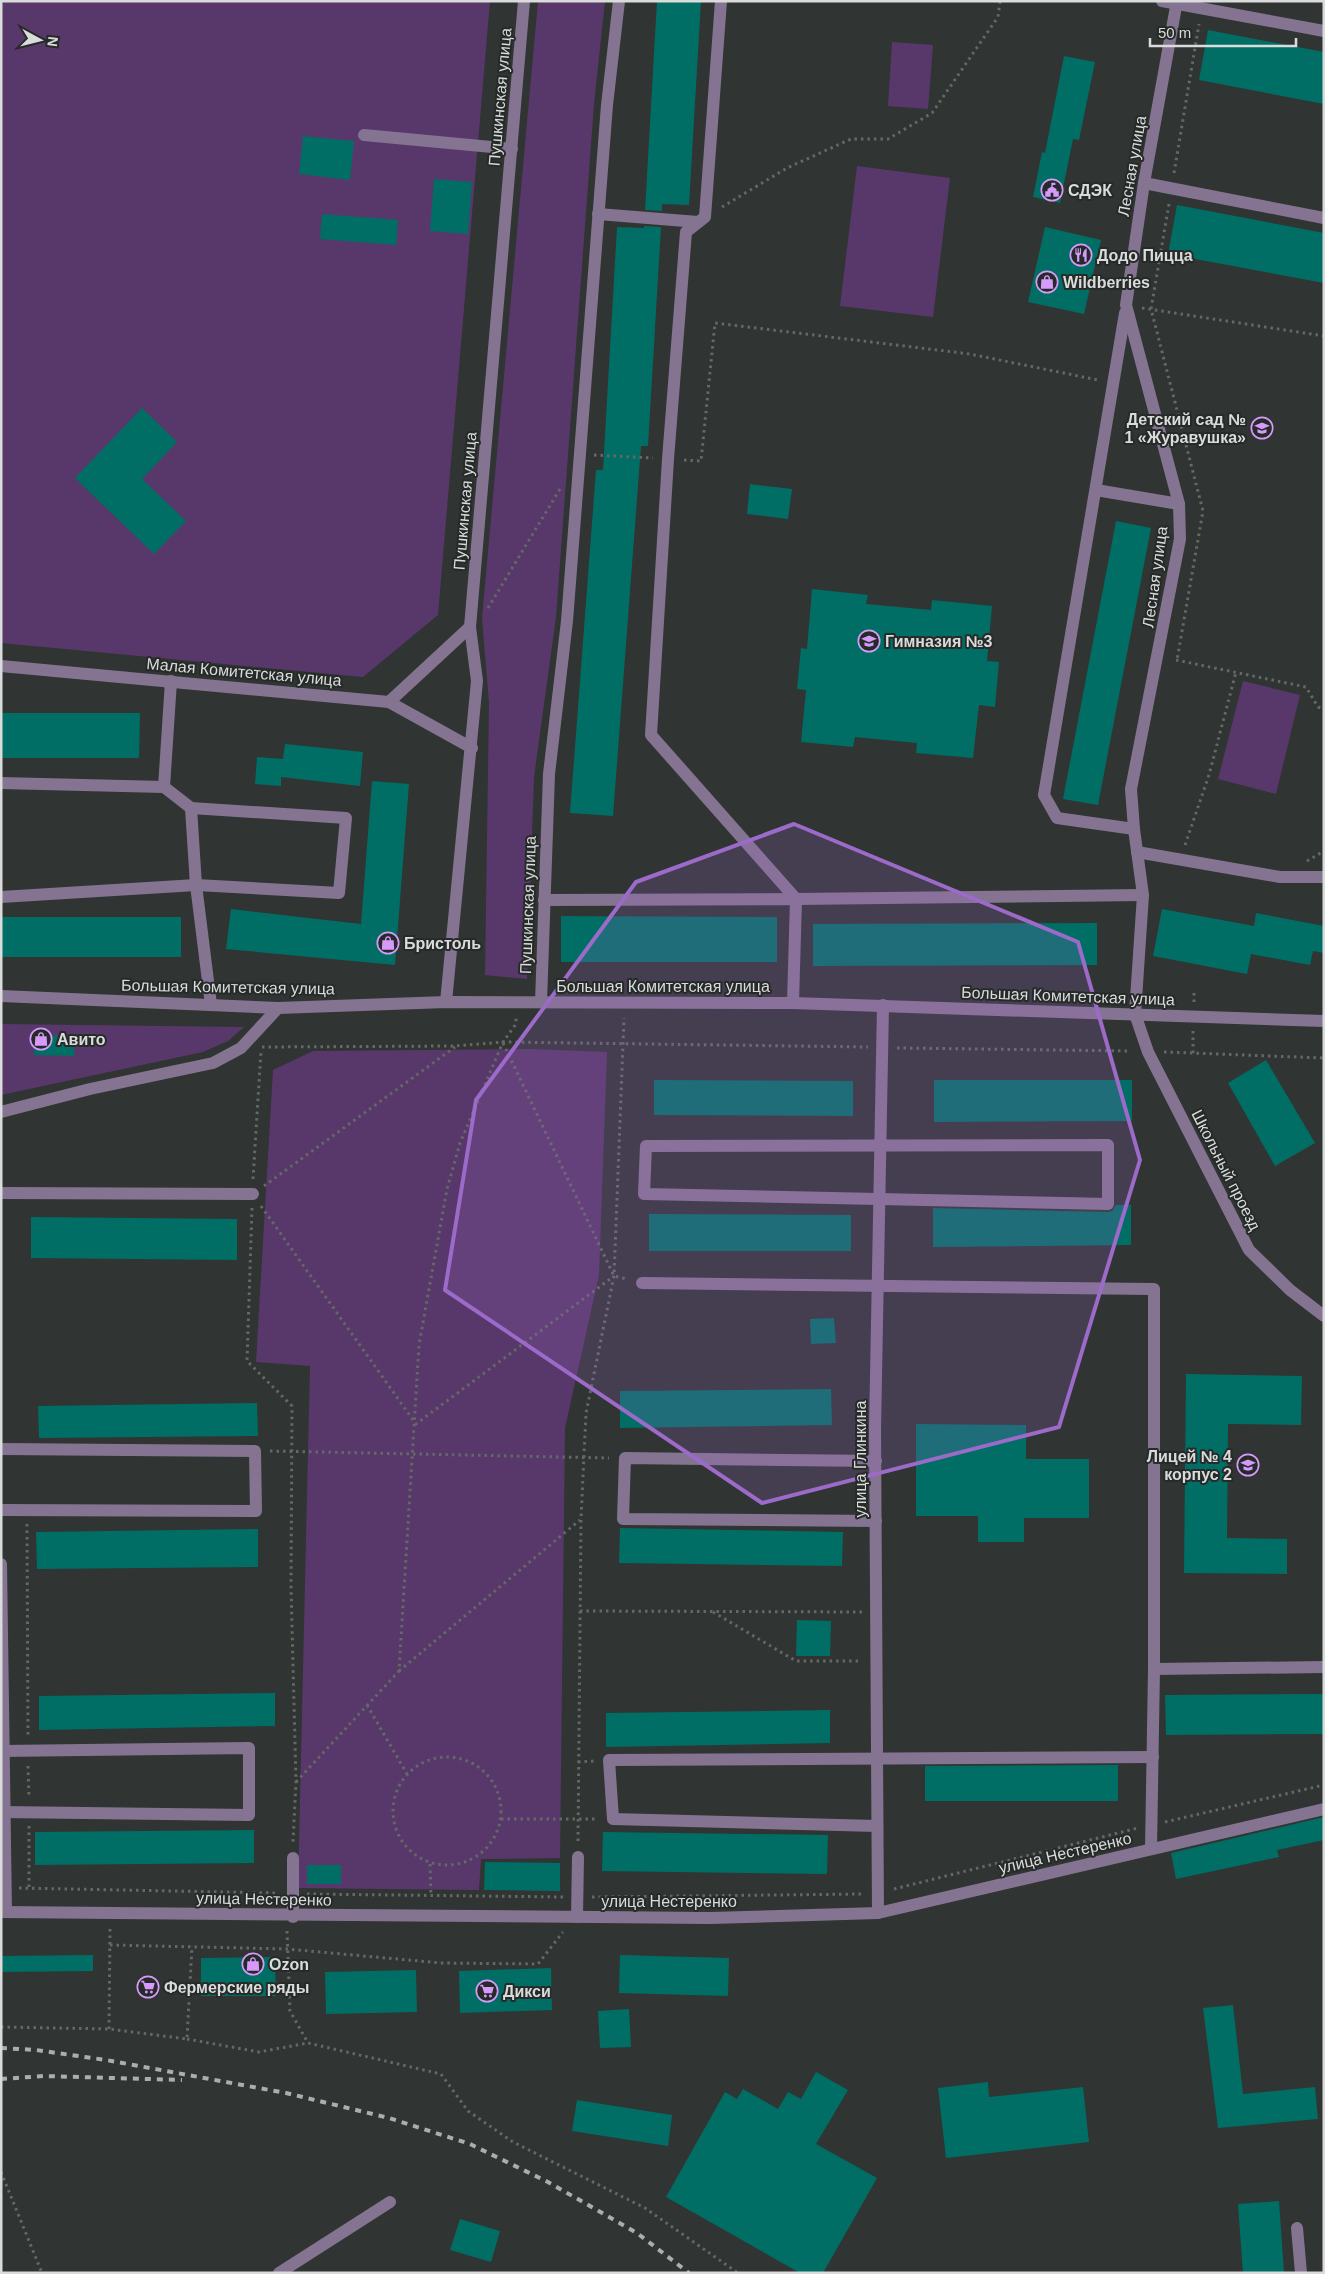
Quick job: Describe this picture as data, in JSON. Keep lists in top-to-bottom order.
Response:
{
  "streets": {
    "street": [
      "Пушкинская улица",
      "Лесная улица",
      "Малая Комитетская улица",
      "Большая Комитетская улица",
      "Школьный проезд",
      "улица Глинкина",
      "улица Нестеренко"
    ]
  },
  "crossings": [
    ["Пушкинская улица", "Малая Комитетская улица"],
    ["Пушкинская улица", "Большая Комитетская улица"],
    ["Лесная улица", "Большая Комитетская улица"],
    ["Лесная улица", "Школьный проезд"],
    ["Большая Комитетская улица", "Школьный проезд"],
    ["Большая Комитетская улица", "улица Глинкина"],
    ["улица Глинкина", "улица Нестеренко"]
  ],
  "places": {
    "public building": ["СДЭК"],
    "restaurant": ["Додо Пицца"],
    "shop": [
      "Wildberries",
      "Бристоль",
      "Авито",
      "Ozon"
    ],
    "school or university": ["Детский сад № 1 «Журавушка»", "Гимназия №3", "Лицей № 4 корпус 2"],
    "supermarket": ["Фермерские ряды", "Дикси"]
  },
  "scale_bar": "50 m",
  "north": "right"
}
